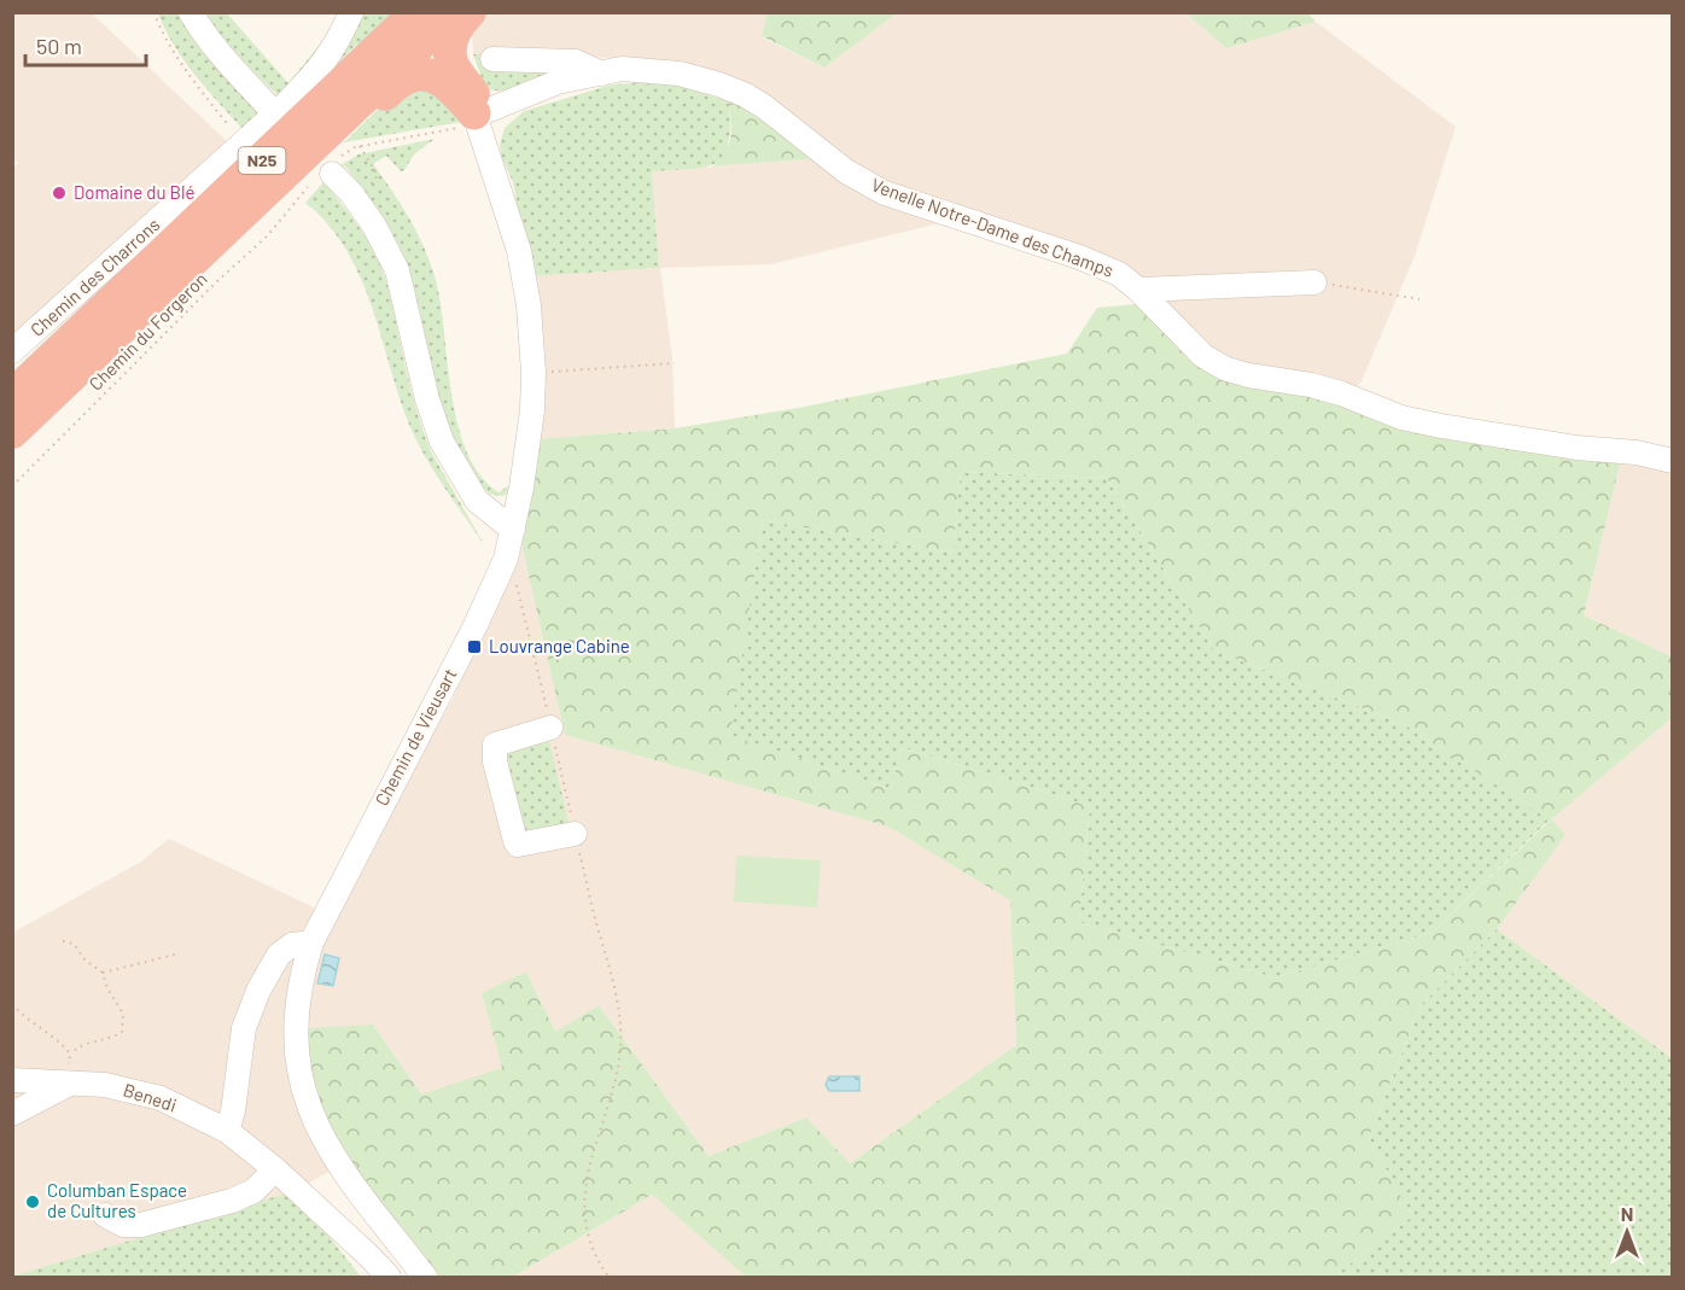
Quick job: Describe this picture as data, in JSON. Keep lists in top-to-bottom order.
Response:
{
  "streets": {
    "highway": ["N25"],
    "street": [
      "Venelle Notre-Dame des Champs",
      "Chemin des Charrons",
      "Chemin de Vieusart",
      "Benedi"
    ],
    "path": ["Chemin du Forgeron"]
  },
  "crossings": [
    ["Venelle Notre-Dame des Champs", "Chemin de Vieusart"]
  ],
  "places": {
    "other": ["Domaine du Blé", "Columban Espace de Cultures"],
    "transit": ["Louvrange Cabine"]
  },
  "scale_bar": "50 m",
  "north": "top"
}
